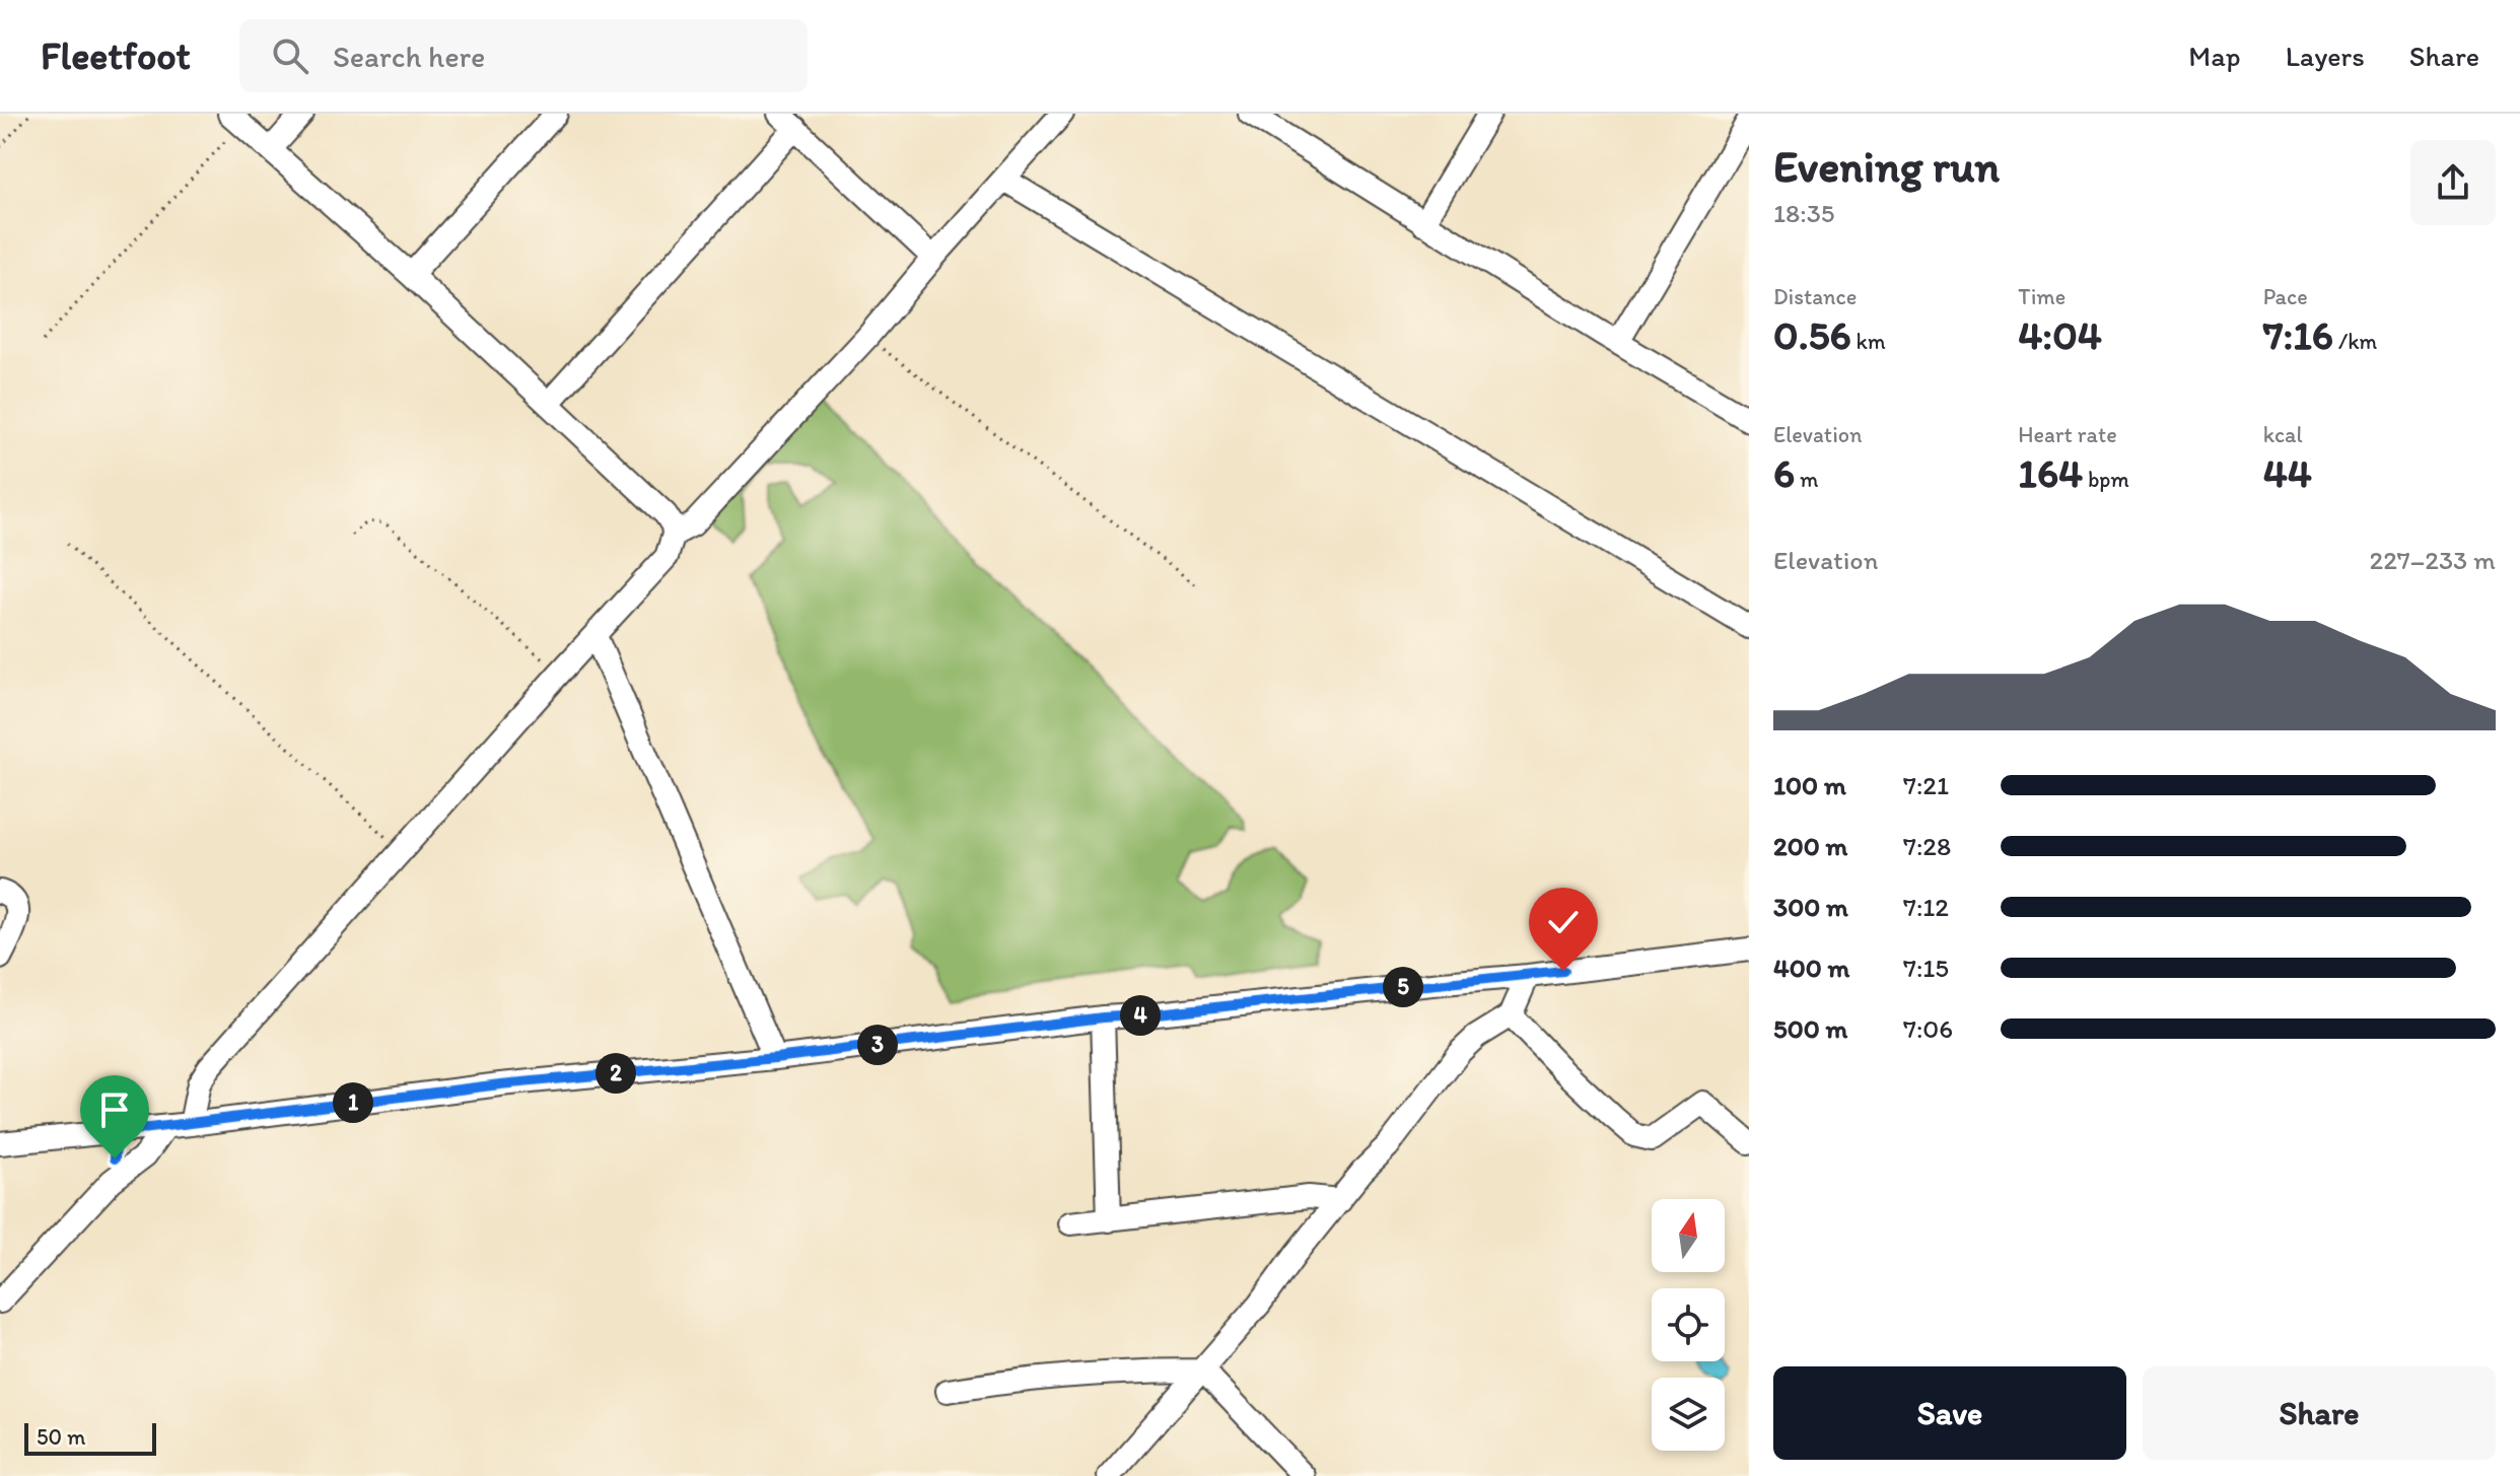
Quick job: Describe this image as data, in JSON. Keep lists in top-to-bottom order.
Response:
{
  "scale_bar": "50 m",
  "north": "top",
  "page": {
    "header": "Fleetfoot",
    "search": "Search here",
    "nav": ["Map", "Layers", "Share"],
    "heading": ["Evening run", "18:35"],
    "stats": [
      ["Distance", "0.56 km"],
      ["Time", "4:04"],
      ["Pace", "7:16 /km"],
      ["Elevation", "6 m"],
      ["Heart rate", "164 bpm"],
      ["kcal", "44"]
    ],
    "chart": ["Elevation", "227–233 m"],
    "list": [
      {
        "name": "100 m",
        "note": "7:21"
      },
      {
        "name": "200 m",
        "note": "7:28"
      },
      {
        "name": "300 m",
        "note": "7:12"
      },
      {
        "name": "400 m",
        "note": "7:15"
      },
      {
        "name": "500 m",
        "note": "7:06"
      }
    ],
    "pins": [
      "5",
      "4",
      "3",
      "2",
      "1"
    ],
    "buttons": ["Save", "Share"],
    "scale": "50 m"
  }
}
